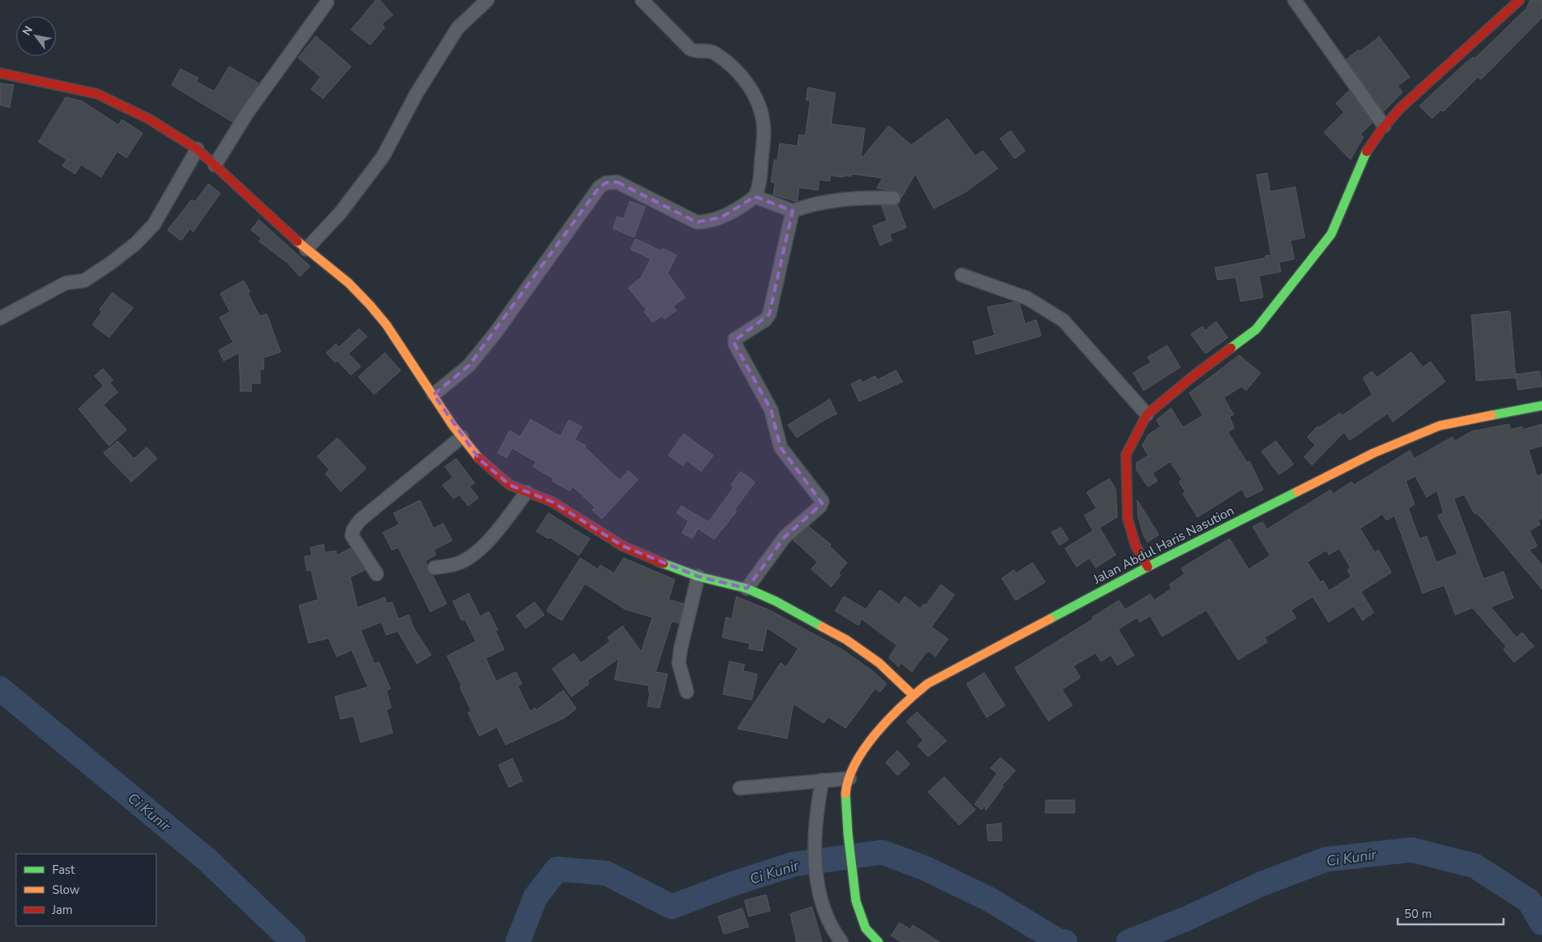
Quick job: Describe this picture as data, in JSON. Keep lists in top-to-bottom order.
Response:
{
  "streets": {
    "street": ["Jalan Abdul Haris Nasution"]
  },
  "water": ["Ci Kunir"],
  "legend": ["Fast", "Slow", "Jam"],
  "scale_bar": "50 m",
  "north": "top left"
}
